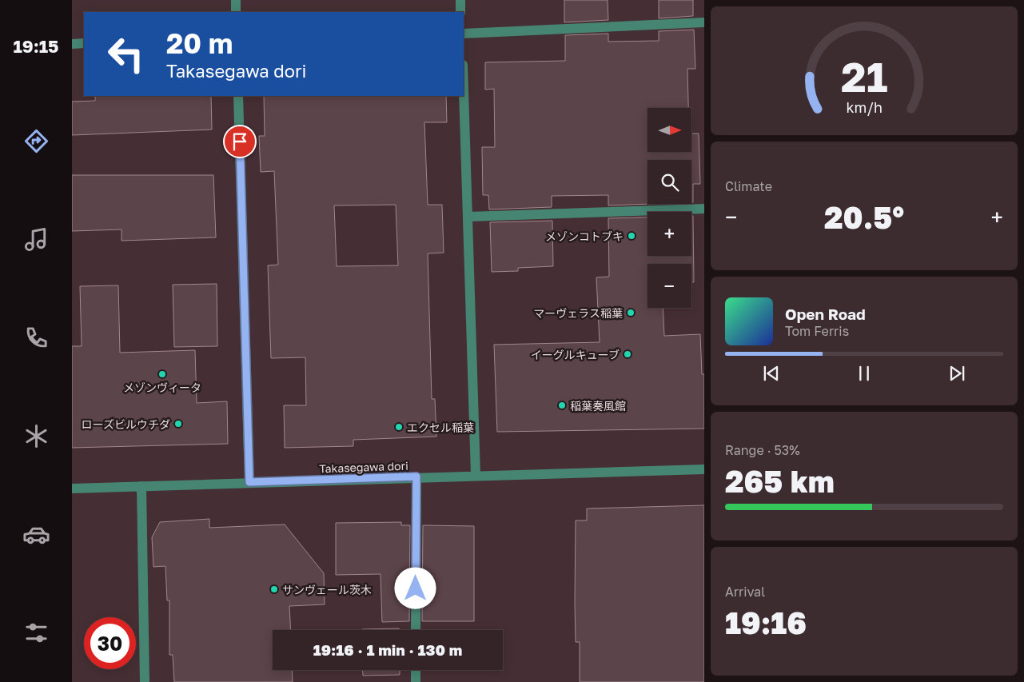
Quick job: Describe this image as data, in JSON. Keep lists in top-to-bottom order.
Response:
{
  "streets": {
    "street": ["Takasegawa dori"]
  },
  "places": [
    "メゾンコトブキ",
    "マーヴェラス稲葉",
    "イーグルキューブ",
    "メゾンヴィータ",
    "稲葉奏風館",
    "ローズビルウチダ",
    "エクセル稲葉",
    "サンヴェール茨木"
  ],
  "north": "right",
  "page": {
    "tabs": "19:15",
    "turn": ["20 m", "Takasegawa dori"],
    "map_buttons": ["+", "−"],
    "tile": [
      "Climate",
      ["Range · 53%", "265 km"],
      ["Arrival", "19:16"]
    ],
    "heat": ["−", "20.5°", "+"],
    "song": ["Open Road", "Tom Ferris"],
    "limit": "30",
    "trip": "19:16 · 1 min · 130 m",
    "gauge": ["21", "km/h"]
  }
}
